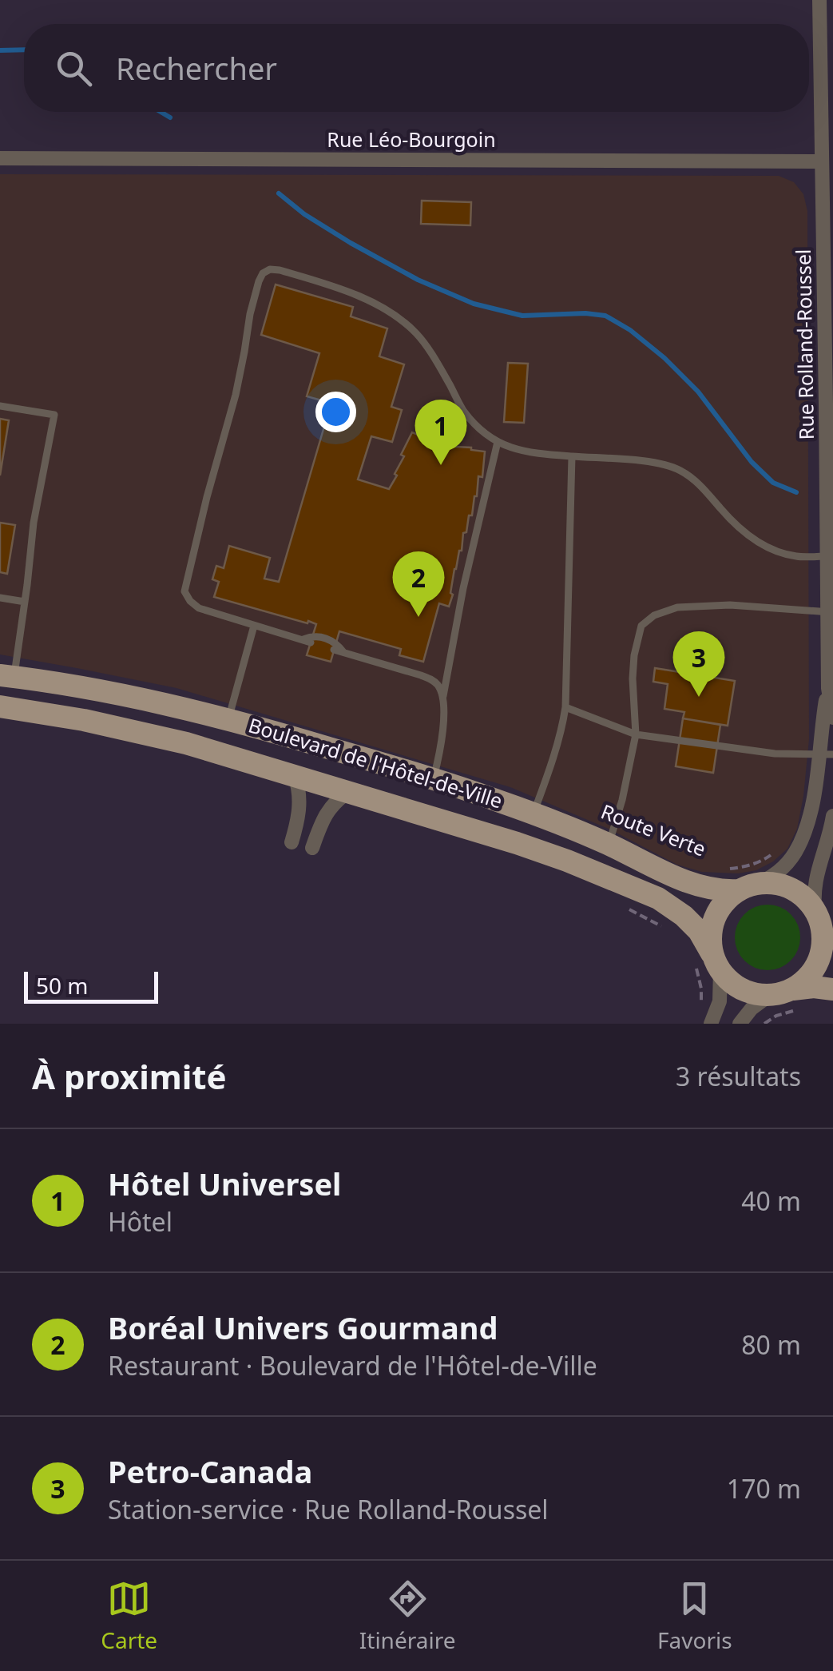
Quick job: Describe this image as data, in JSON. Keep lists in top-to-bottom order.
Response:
{
  "streets": {
    "main road": ["Boulevard de l'Hôtel-de-Ville"],
    "street": ["Rue Léo-Bourgoin", "Rue Rolland-Roussel"],
    "path": ["Route Verte"]
  },
  "crossings": [
    ["Rue Léo-Bourgoin", "Rue Rolland-Roussel"]
  ],
  "scale_bar": "50 m",
  "page": {
    "search": "Rechercher",
    "pins": ["1", "2", "3"],
    "scale": "50 m",
    "heading": ["À proximité", "3 résultats"],
    "list": [
      {
        "mark": "1",
        "name": "Hôtel Universel",
        "note": "Hôtel",
        "value": "40 m"
      },
      {
        "mark": "2",
        "name": "Boréal Univers Gourmand",
        "note": "Restaurant · Boulevard de l'Hôtel-de-Ville",
        "value": "80 m"
      },
      {
        "mark": "3",
        "name": "Petro-Canada",
        "note": "Station-service · Rue Rolland-Roussel",
        "value": "170 m"
      }
    ],
    "nav": ["Carte", "Itinéraire", "Favoris"]
  }
}
